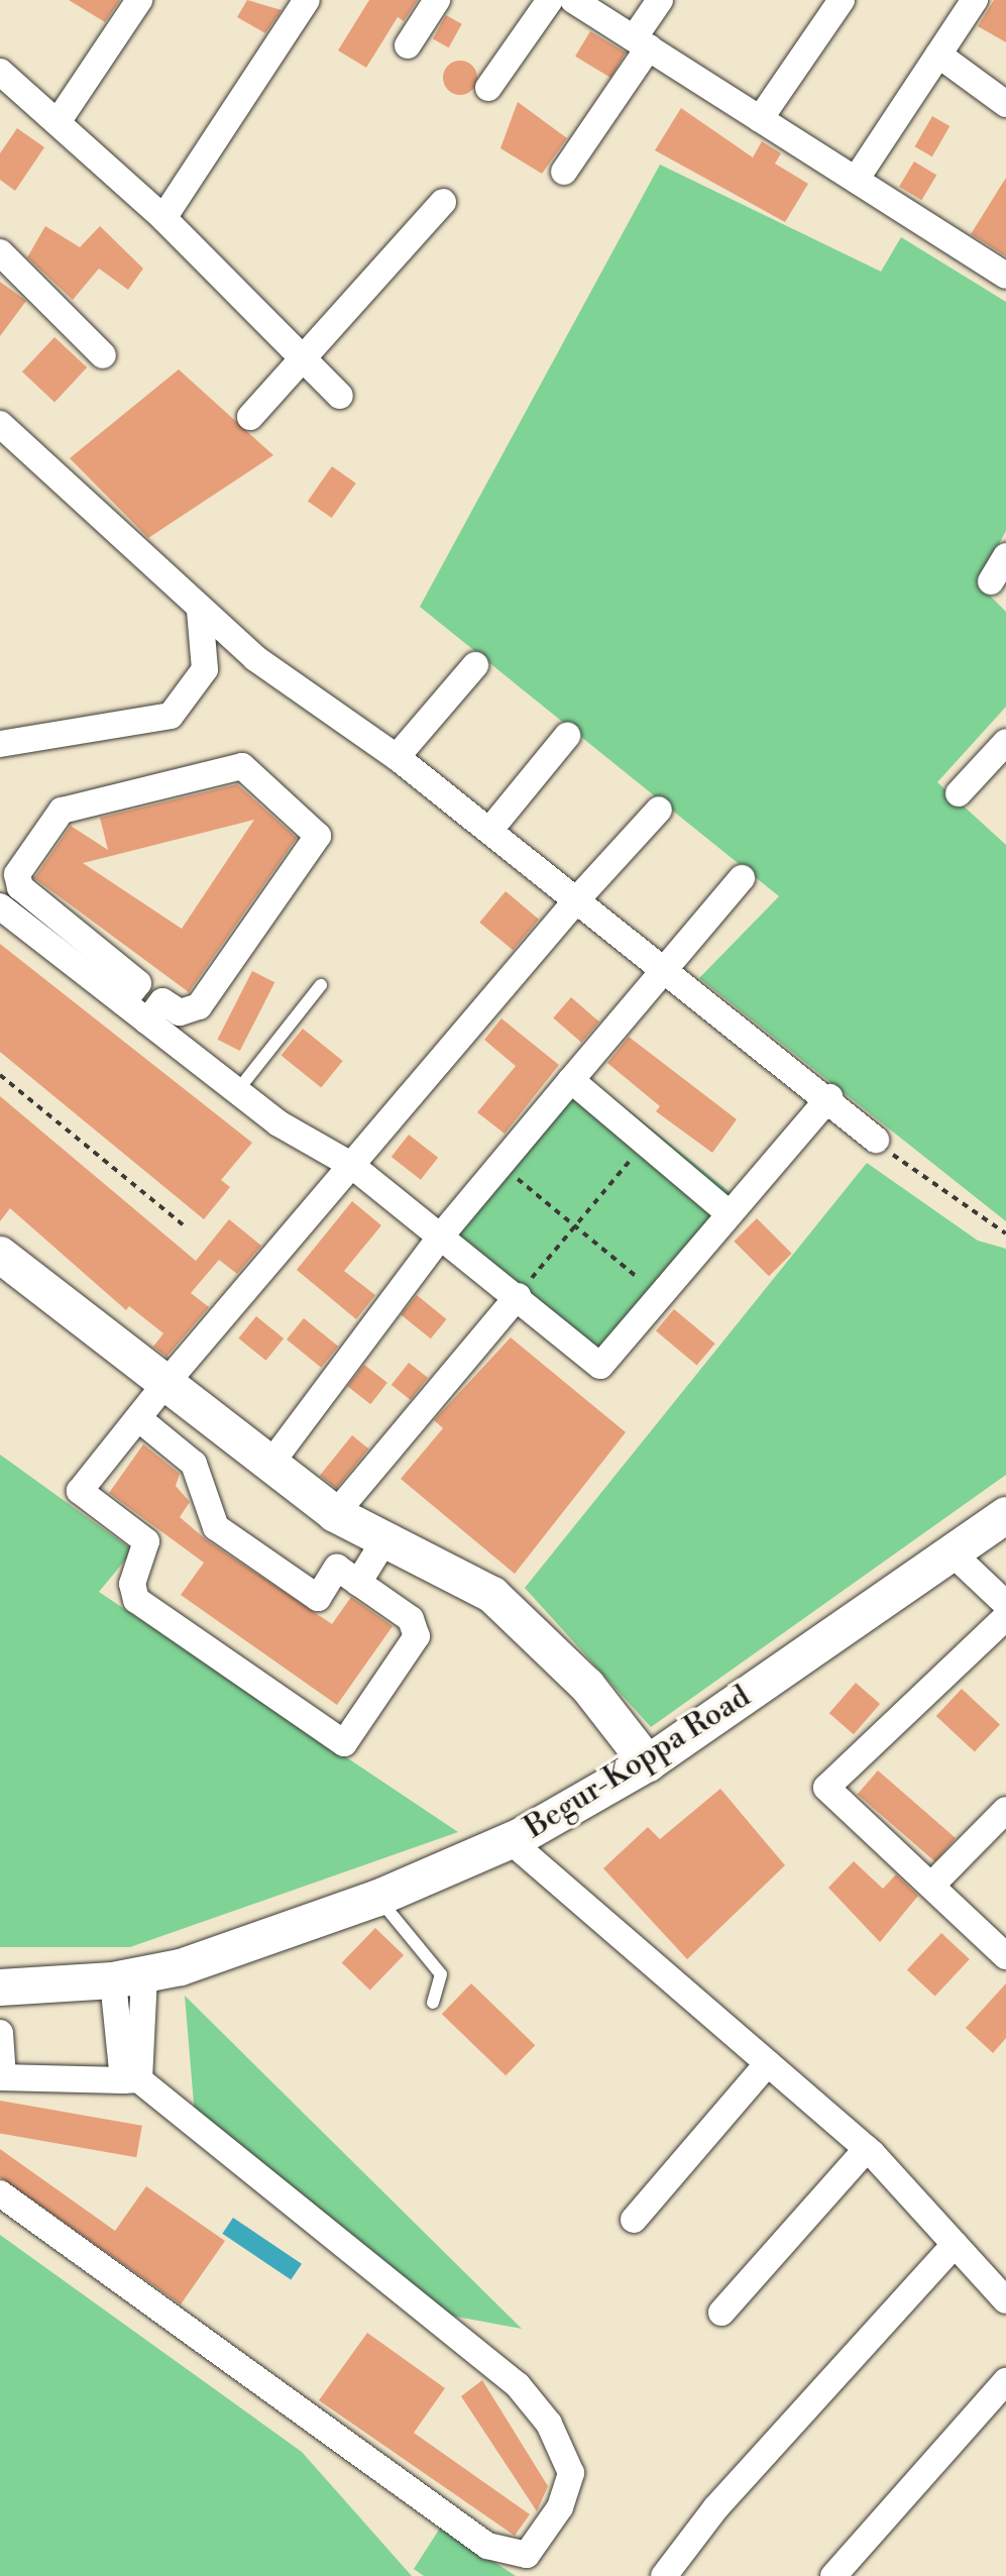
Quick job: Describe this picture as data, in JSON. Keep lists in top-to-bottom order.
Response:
{
  "streets": {
    "main road": ["Begur-Koppa Road"]
  }
}
